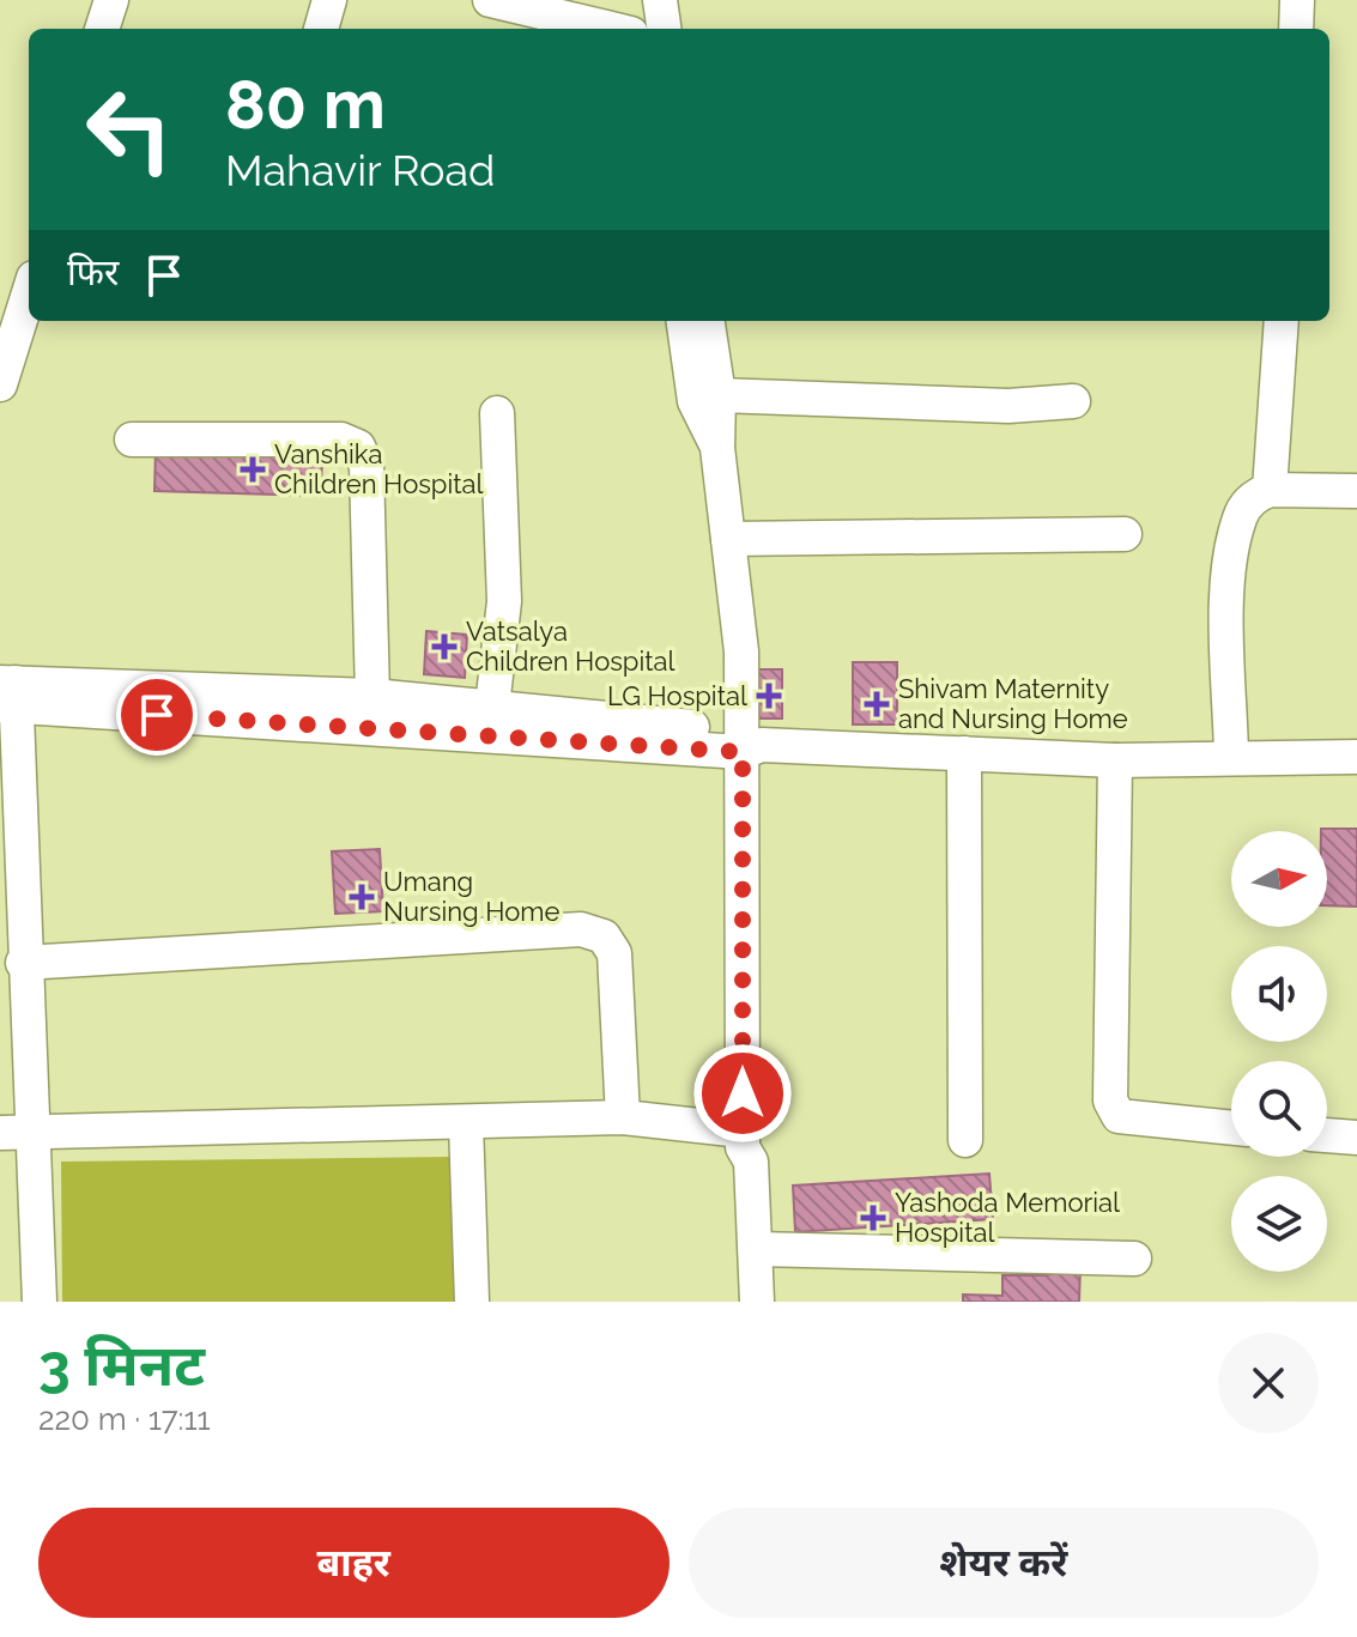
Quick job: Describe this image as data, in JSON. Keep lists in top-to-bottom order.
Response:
{
  "places": {
    "health": [
      "Vanshika Children Hospital",
      "Vatsalya Children Hospital",
      "LG Hospital",
      "Shivam Maternity and Nursing Home",
      "Umang Nursing Home",
      "Yashoda Memorial Hospital"
    ]
  },
  "north": "right",
  "page": {
    "turn": ["80 m", "Mahavir Road"],
    "then": "फिर",
    "heading": ["3 मिनट", "220 m · 17:11"],
    "buttons": ["बाहर", "शेयर करें"]
  }
}
